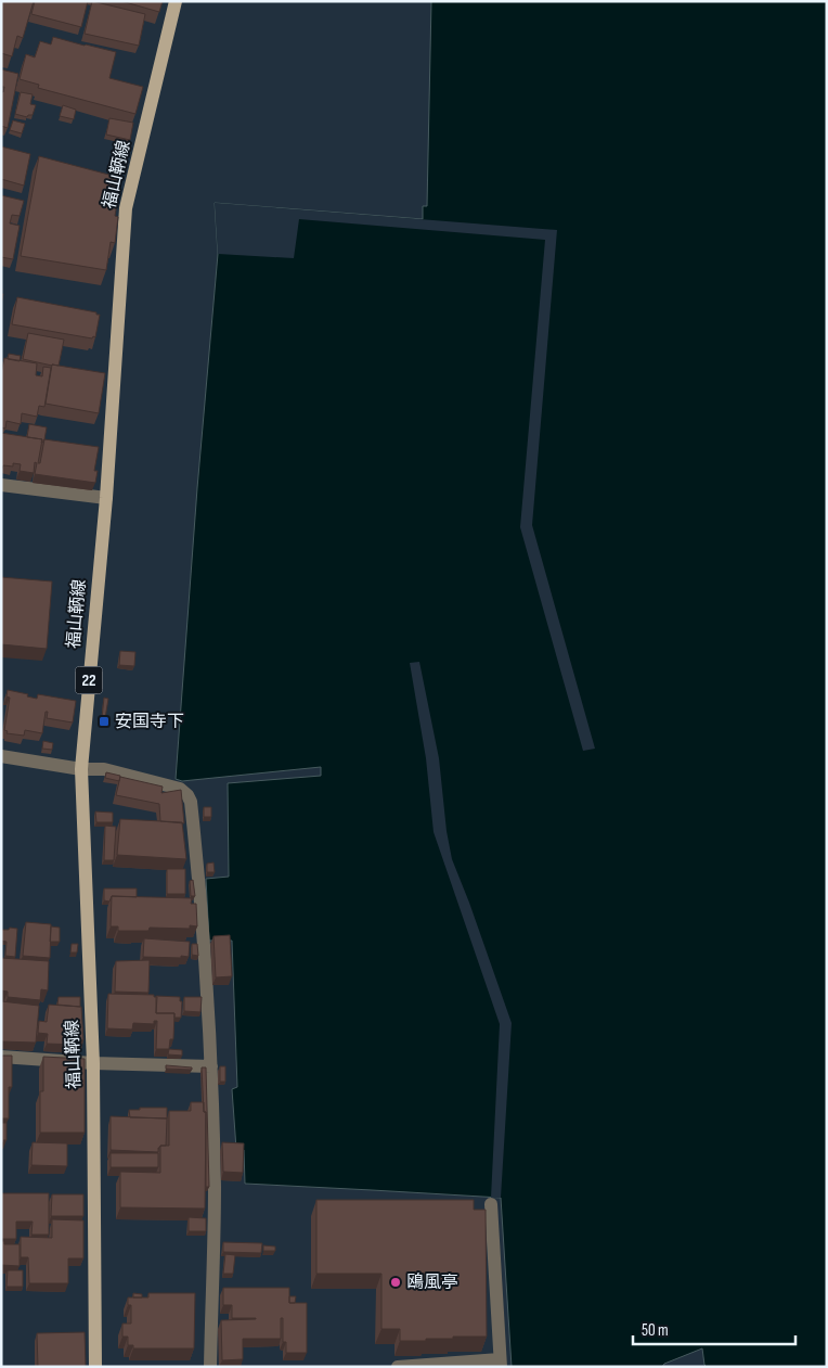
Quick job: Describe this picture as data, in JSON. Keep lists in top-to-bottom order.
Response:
{
  "streets": {
    "main road": ["福山鞆線", "22"]
  },
  "places": {
    "transit": ["安国寺下"],
    "other": ["鴎風亭"]
  },
  "scale_bar": "50 m"
}
